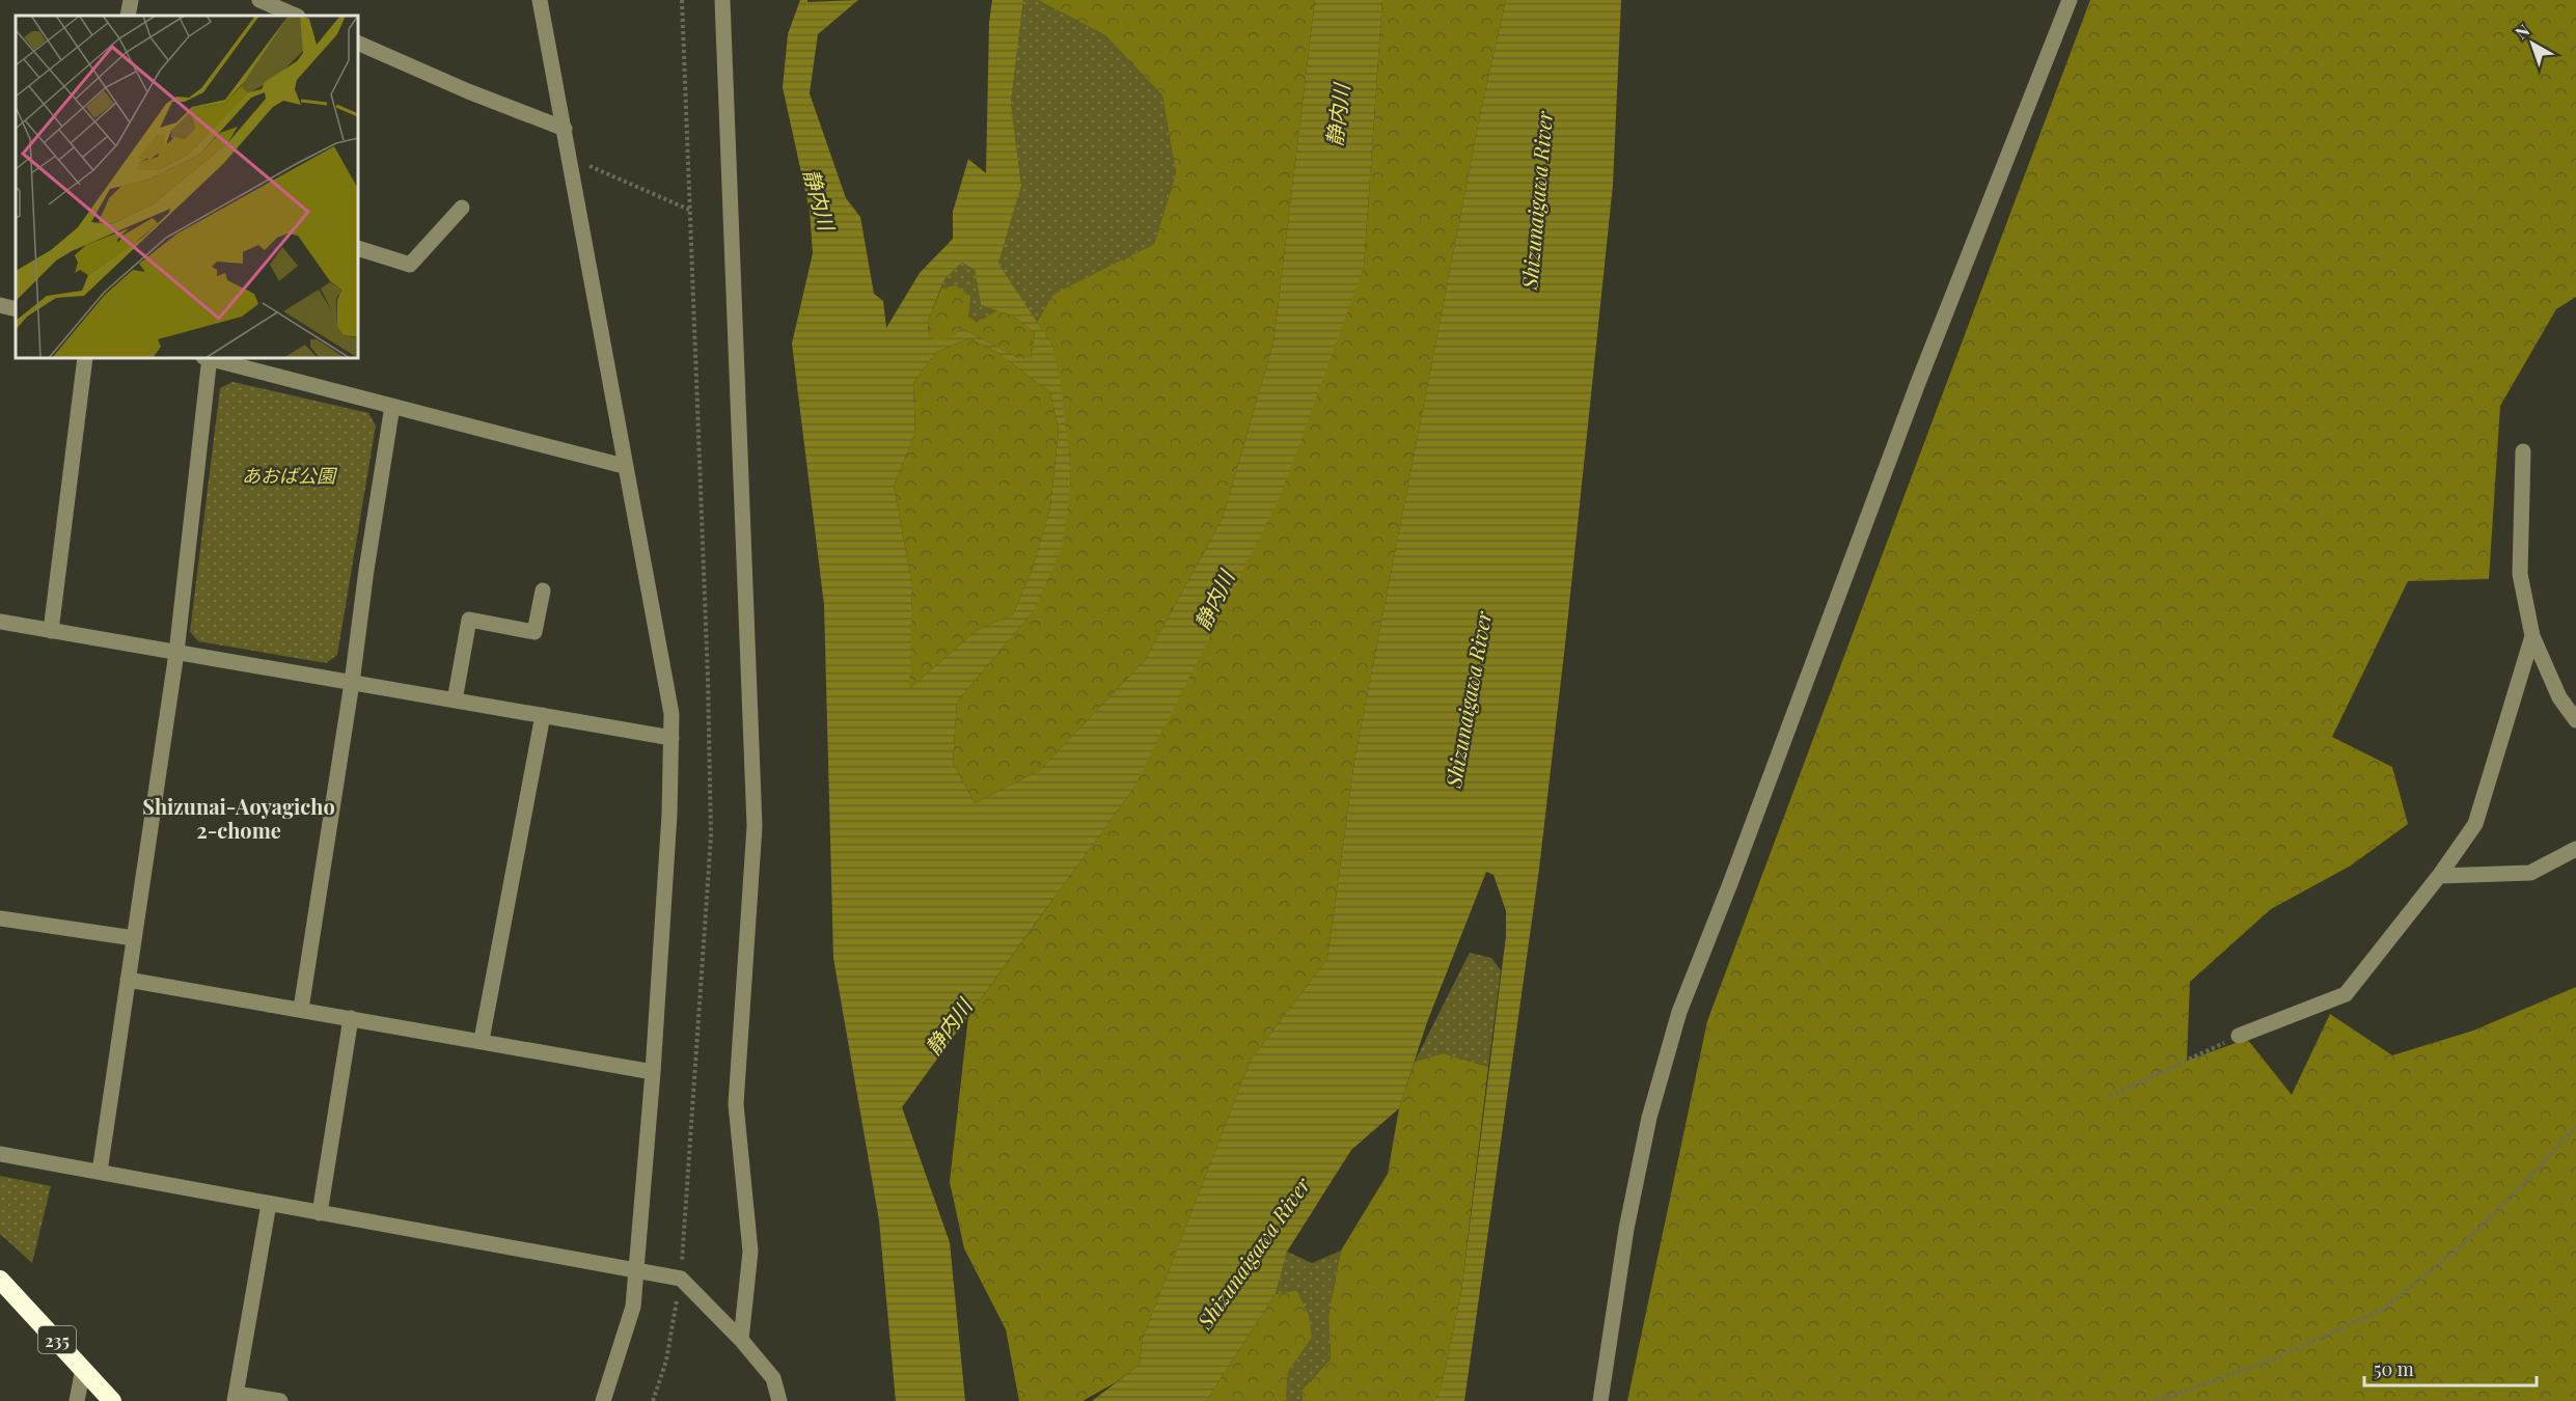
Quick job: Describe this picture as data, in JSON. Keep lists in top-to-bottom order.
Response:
{
  "streets": {
    "highway": ["235"]
  },
  "districts": ["Shizunai-Aoyagicho 2-chome"],
  "water": ["静内川", "Shizunaigawa River"],
  "parks": ["あおば公園"],
  "scale_bar": "50 m",
  "north": "top left"
}
